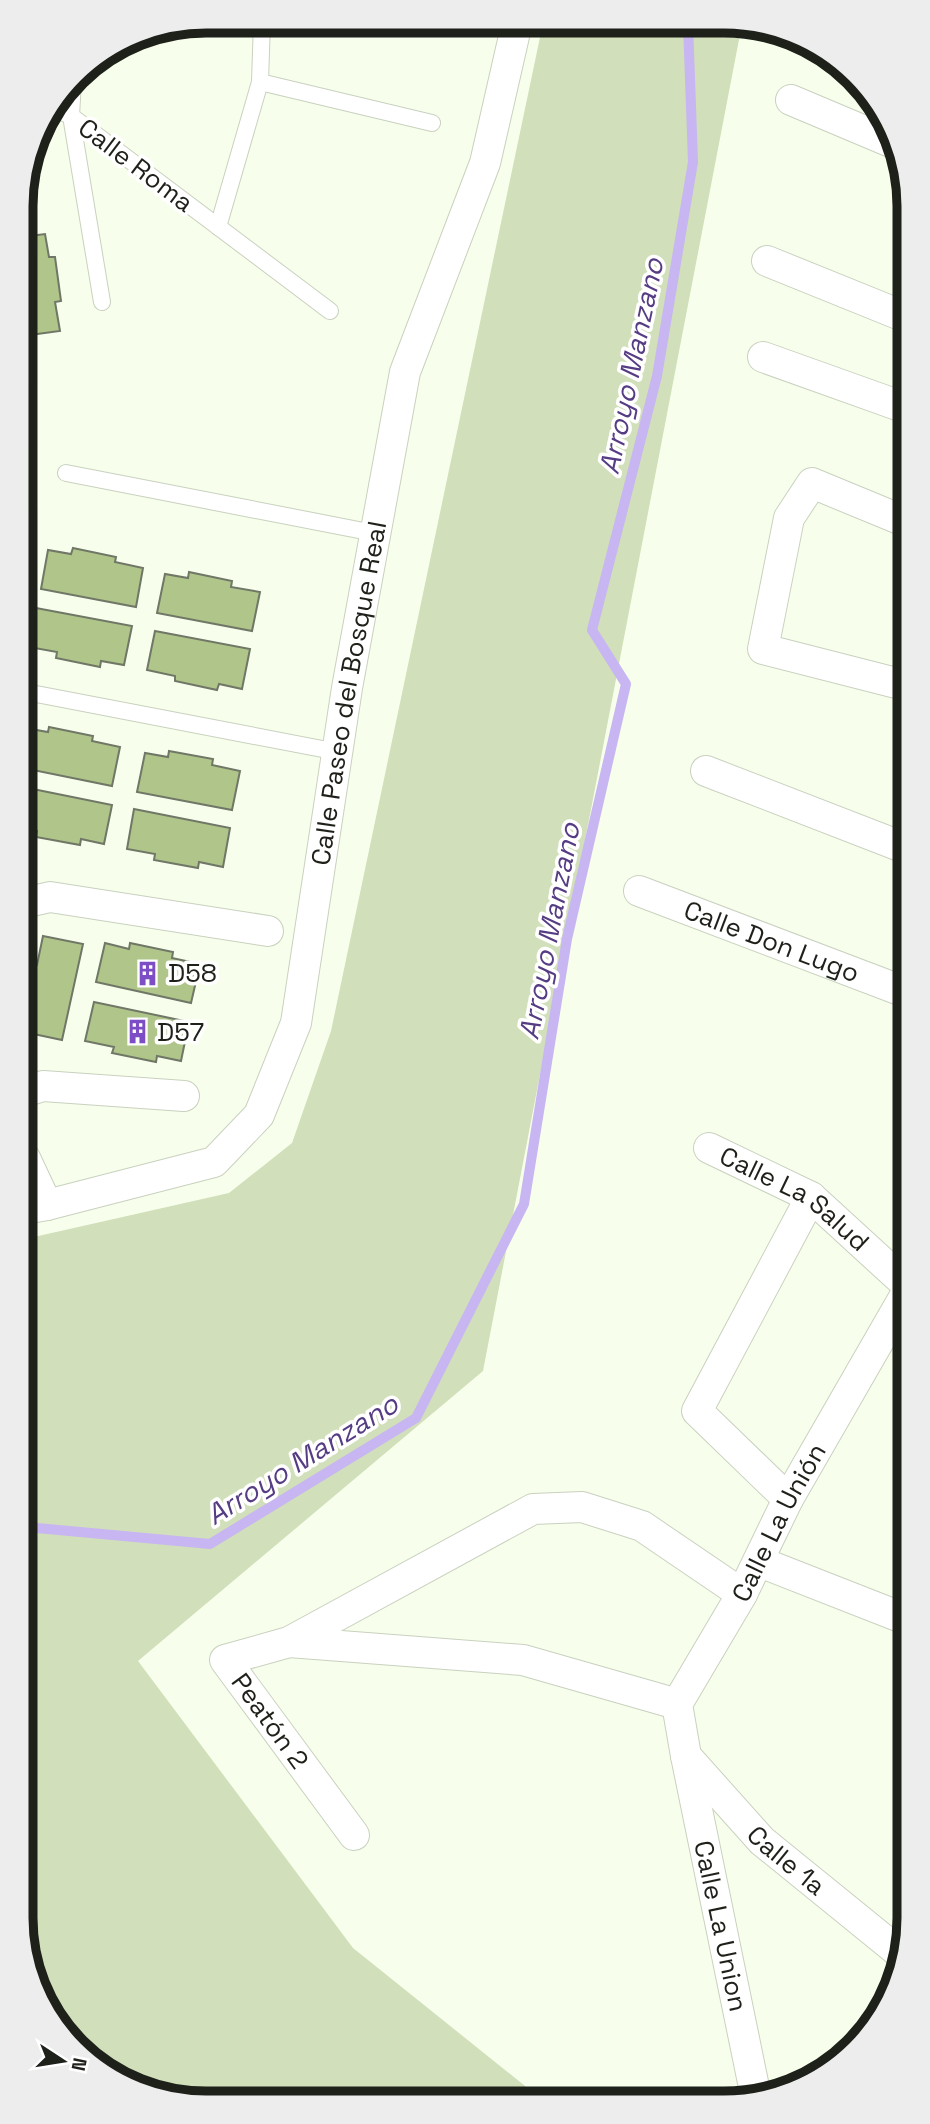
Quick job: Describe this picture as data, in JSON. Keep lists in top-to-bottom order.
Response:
{
  "streets": {
    "street": [
      "Calle Paseo del Bosque Real",
      "Calle Don Lugo",
      "Calle La Salud",
      "Calle La Unión",
      "Peatón 2",
      "Calle 1a",
      "Calle La Union"
    ],
    "lane": ["Calle Roma"]
  },
  "crossings": [
    ["Calle 1a", "Calle La Union"]
  ],
  "water": ["Arroyo Manzano"],
  "places": {
    "building": ["D58", "D57"]
  },
  "north": "right"
}
